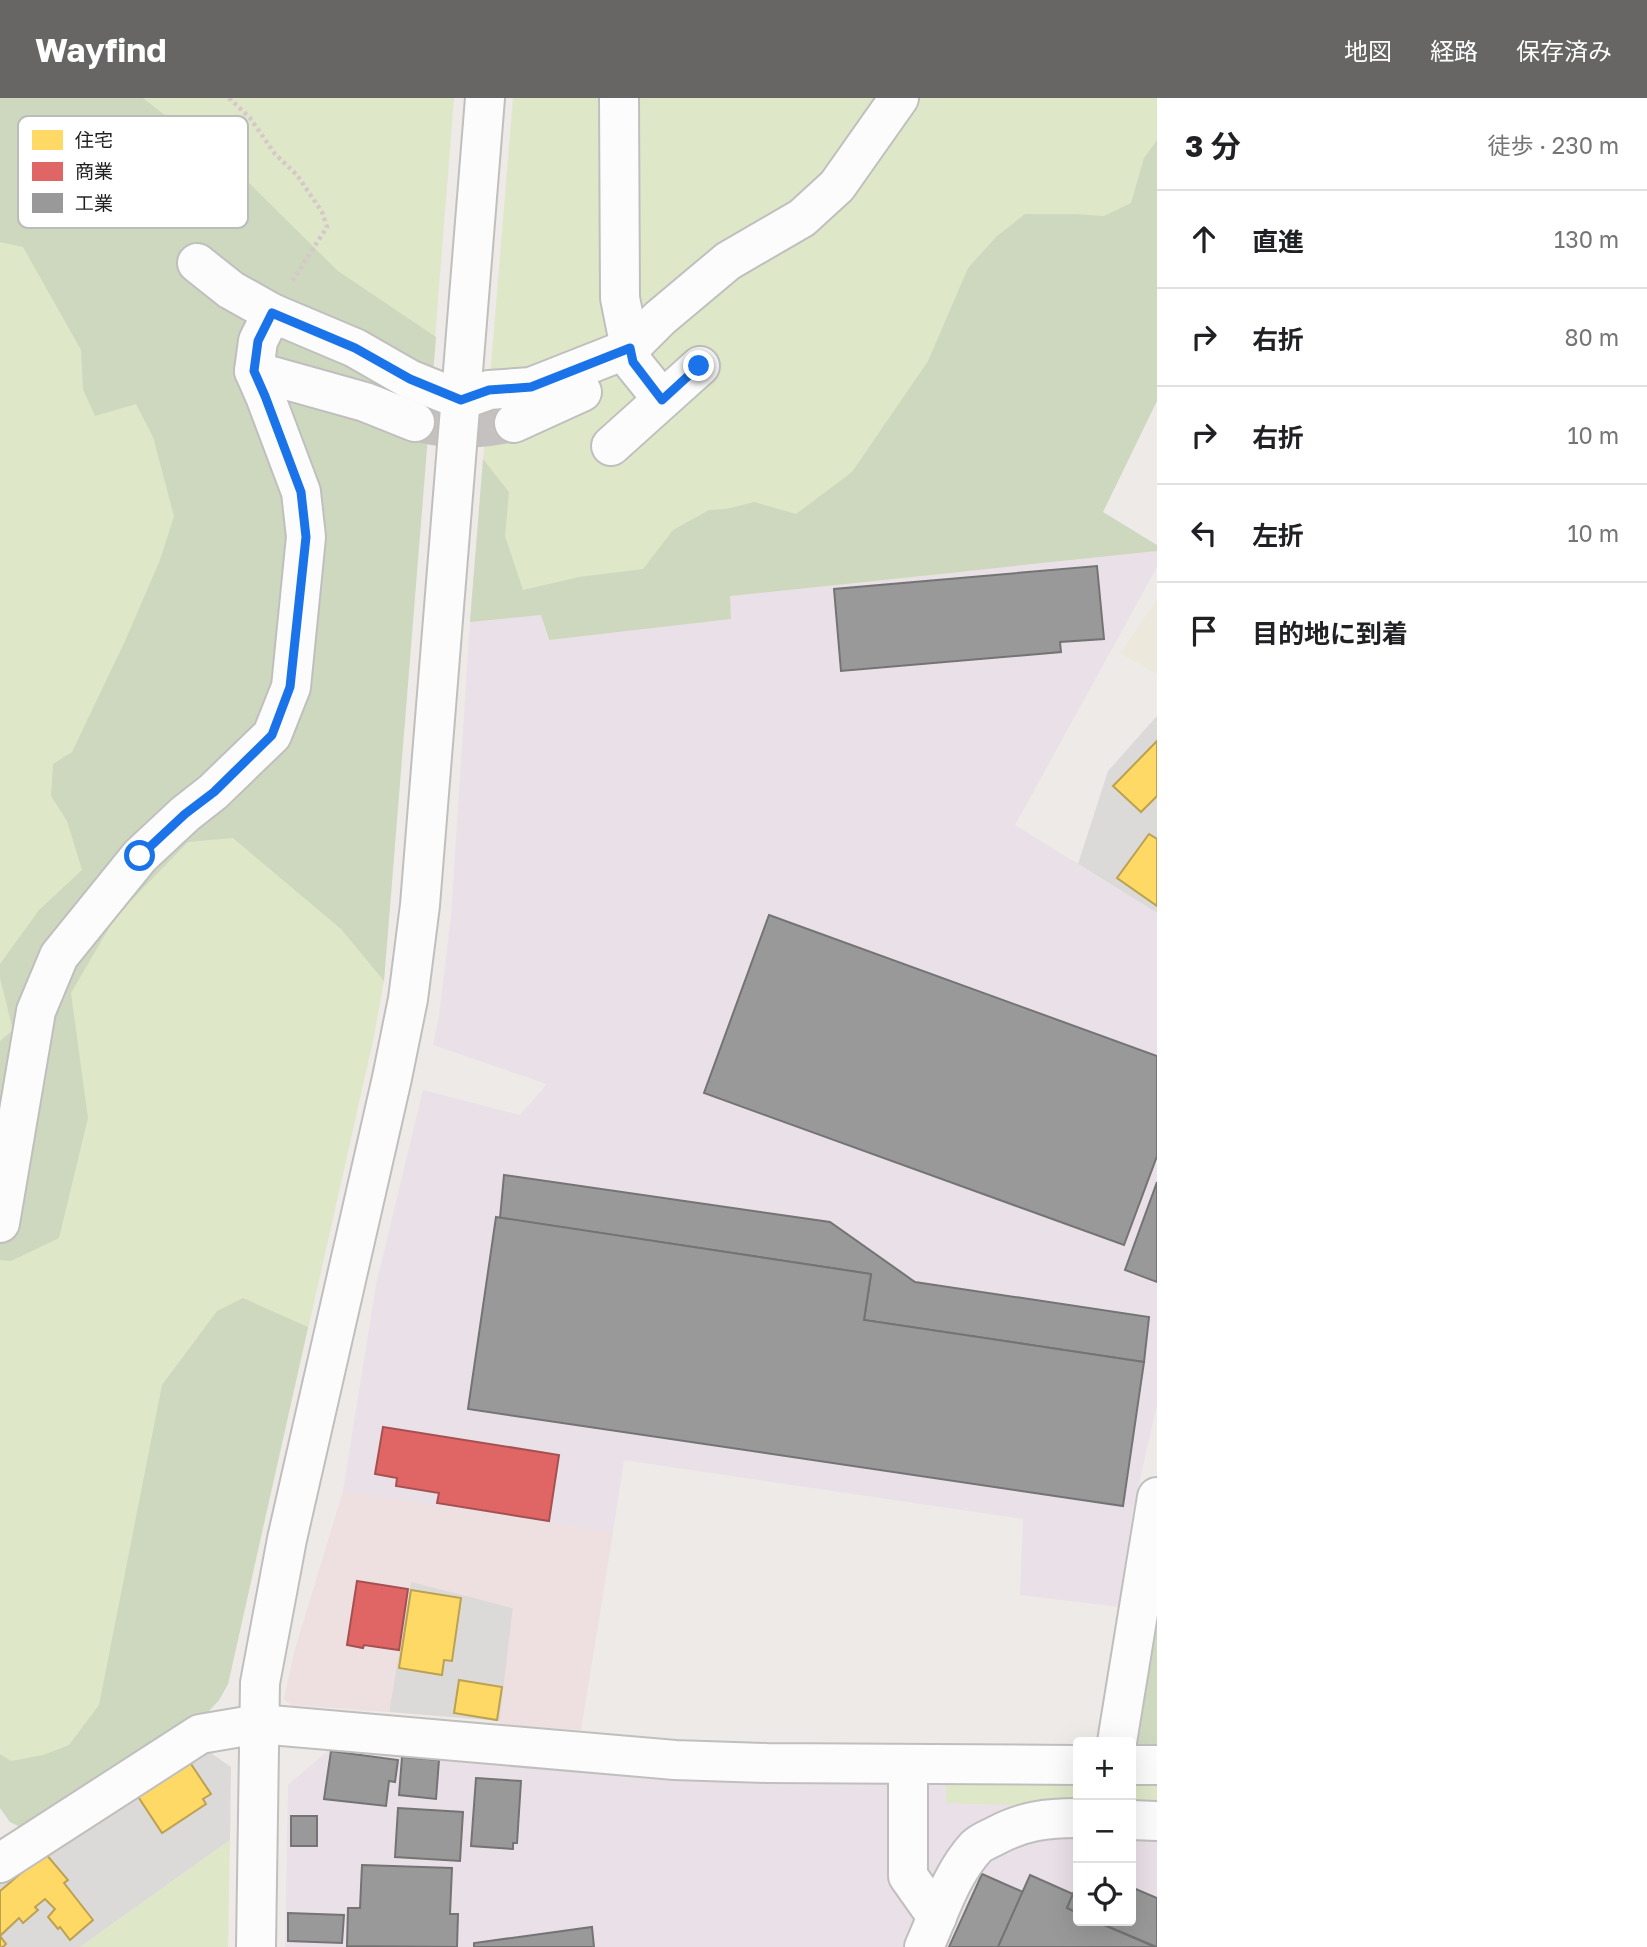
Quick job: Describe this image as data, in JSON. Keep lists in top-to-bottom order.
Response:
{
  "legend": ["住宅", "商業", "工業"],
  "page": {
    "header": "Wayfind",
    "nav": ["地図", "経路", "保存済み"],
    "heading": ["3 分", "徒歩 · 230 m"],
    "list": [
      ["直進", "130 m"],
      ["右折", "80 m"],
      ["右折", "10 m"],
      ["左折", "10 m"],
      "目的地に到着"
    ],
    "map_buttons": ["+", "−"]
  }
}
